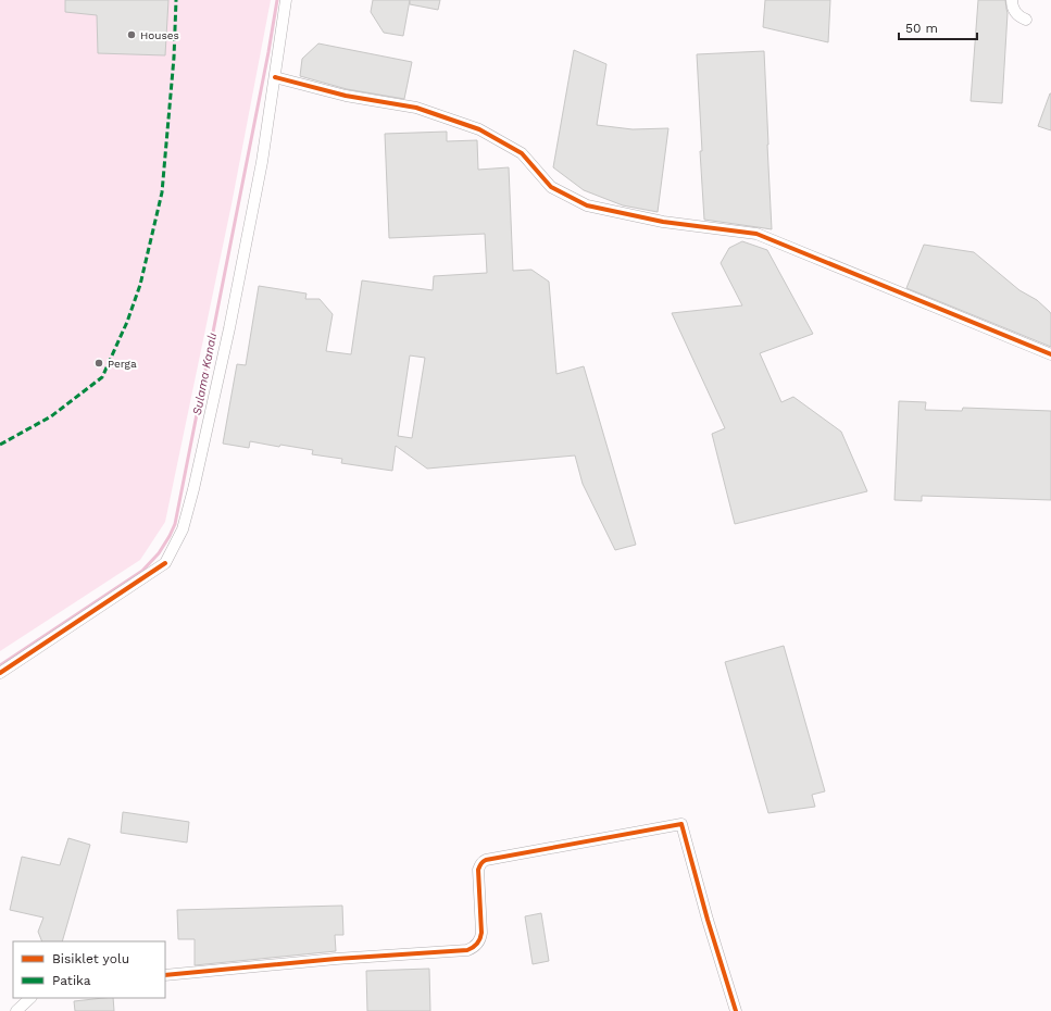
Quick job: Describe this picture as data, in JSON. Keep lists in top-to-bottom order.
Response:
{
  "water": ["Sulama Kanalı"],
  "places": ["Houses", "Perga"],
  "legend": ["Bisiklet yolu", "Patika"],
  "scale_bar": "50 m"
}
